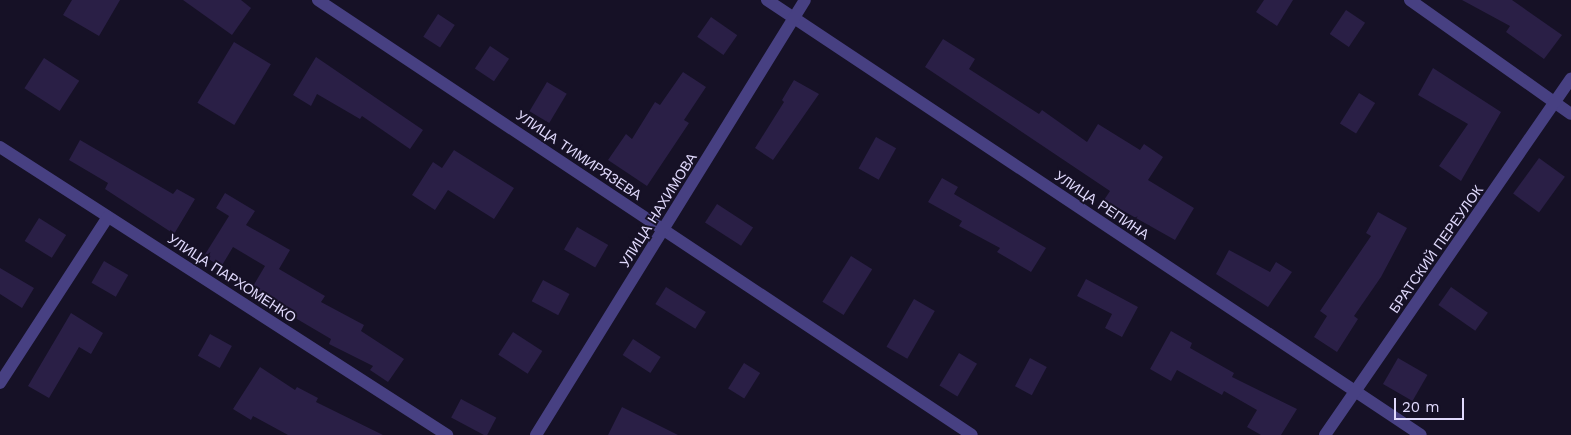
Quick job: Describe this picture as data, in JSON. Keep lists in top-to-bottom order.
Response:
{
  "streets": {
    "street": [
      "УЛИЦА ТИМИРЯЗЕВА",
      "УЛИЦА РЕПИНА",
      "УЛИЦА НАХИМОВА",
      "БРАТСКИЙ ПЕРЕУЛОК",
      "УЛИЦА ПАРХОМЕНКО"
    ]
  },
  "crossings": [
    ["УЛИЦА ТИМИРЯЗЕВА", "УЛИЦА НАХИМОВА"],
    ["УЛИЦА РЕПИНА", "УЛИЦА НАХИМОВА"],
    ["УЛИЦА РЕПИНА", "БРАТСКИЙ ПЕРЕУЛОК"]
  ],
  "scale_bar": "20 m"
}
